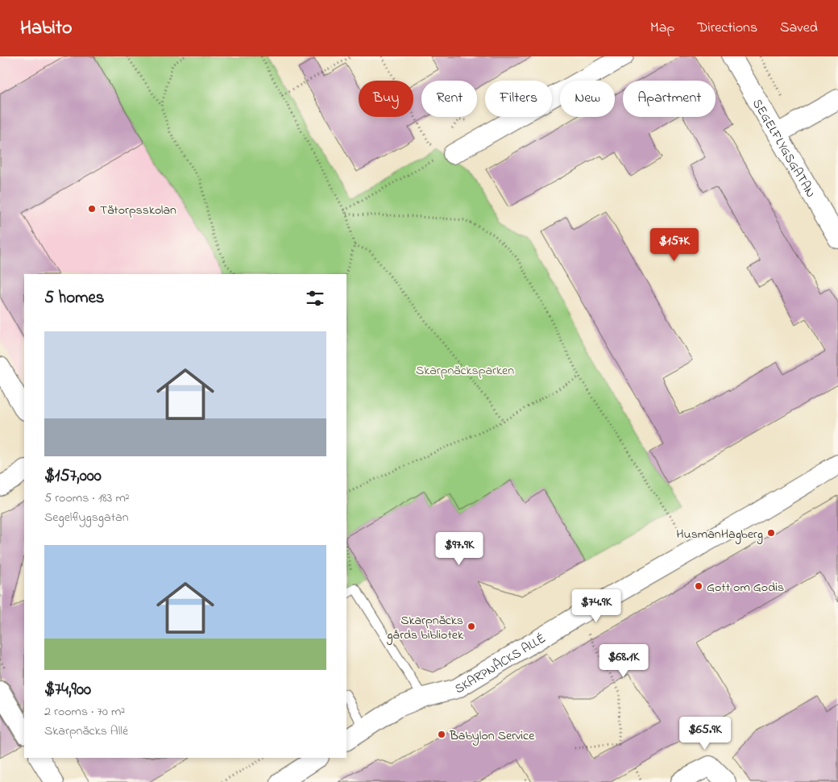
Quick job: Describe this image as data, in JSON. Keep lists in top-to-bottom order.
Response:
{
  "streets": {
    "street": ["SEGELFLYGSGATAN", "SKARPNÄCKS ALLÉ"]
  },
  "parks": ["Skarpnäcksparken"],
  "places": [
    "Tätorpsskolan",
    "HusmanHagberg",
    "Gott om Godis",
    "Skarpnäcks gårds bibliotek",
    "Babylon Service"
  ],
  "page": {
    "header": "Habito",
    "nav": ["Map", "Directions", "Saved"],
    "chip": [
      "Buy",
      "Rent",
      "Filters",
      "New",
      "Apartment"
    ],
    "price": [
      "$157K",
      "$97.9K",
      "$74.9K",
      "$68.1K",
      "$65.9K"
    ],
    "heading": "5 homes",
    "list": [
      {
        "name": "$157,000",
        "note": "5 rooms · 183 m² · Segelflygsgatan"
      },
      {
        "name": "$74,900",
        "note": "2 rooms · 70 m² · Skarpnäcks Allé"
      }
    ]
  }
}
